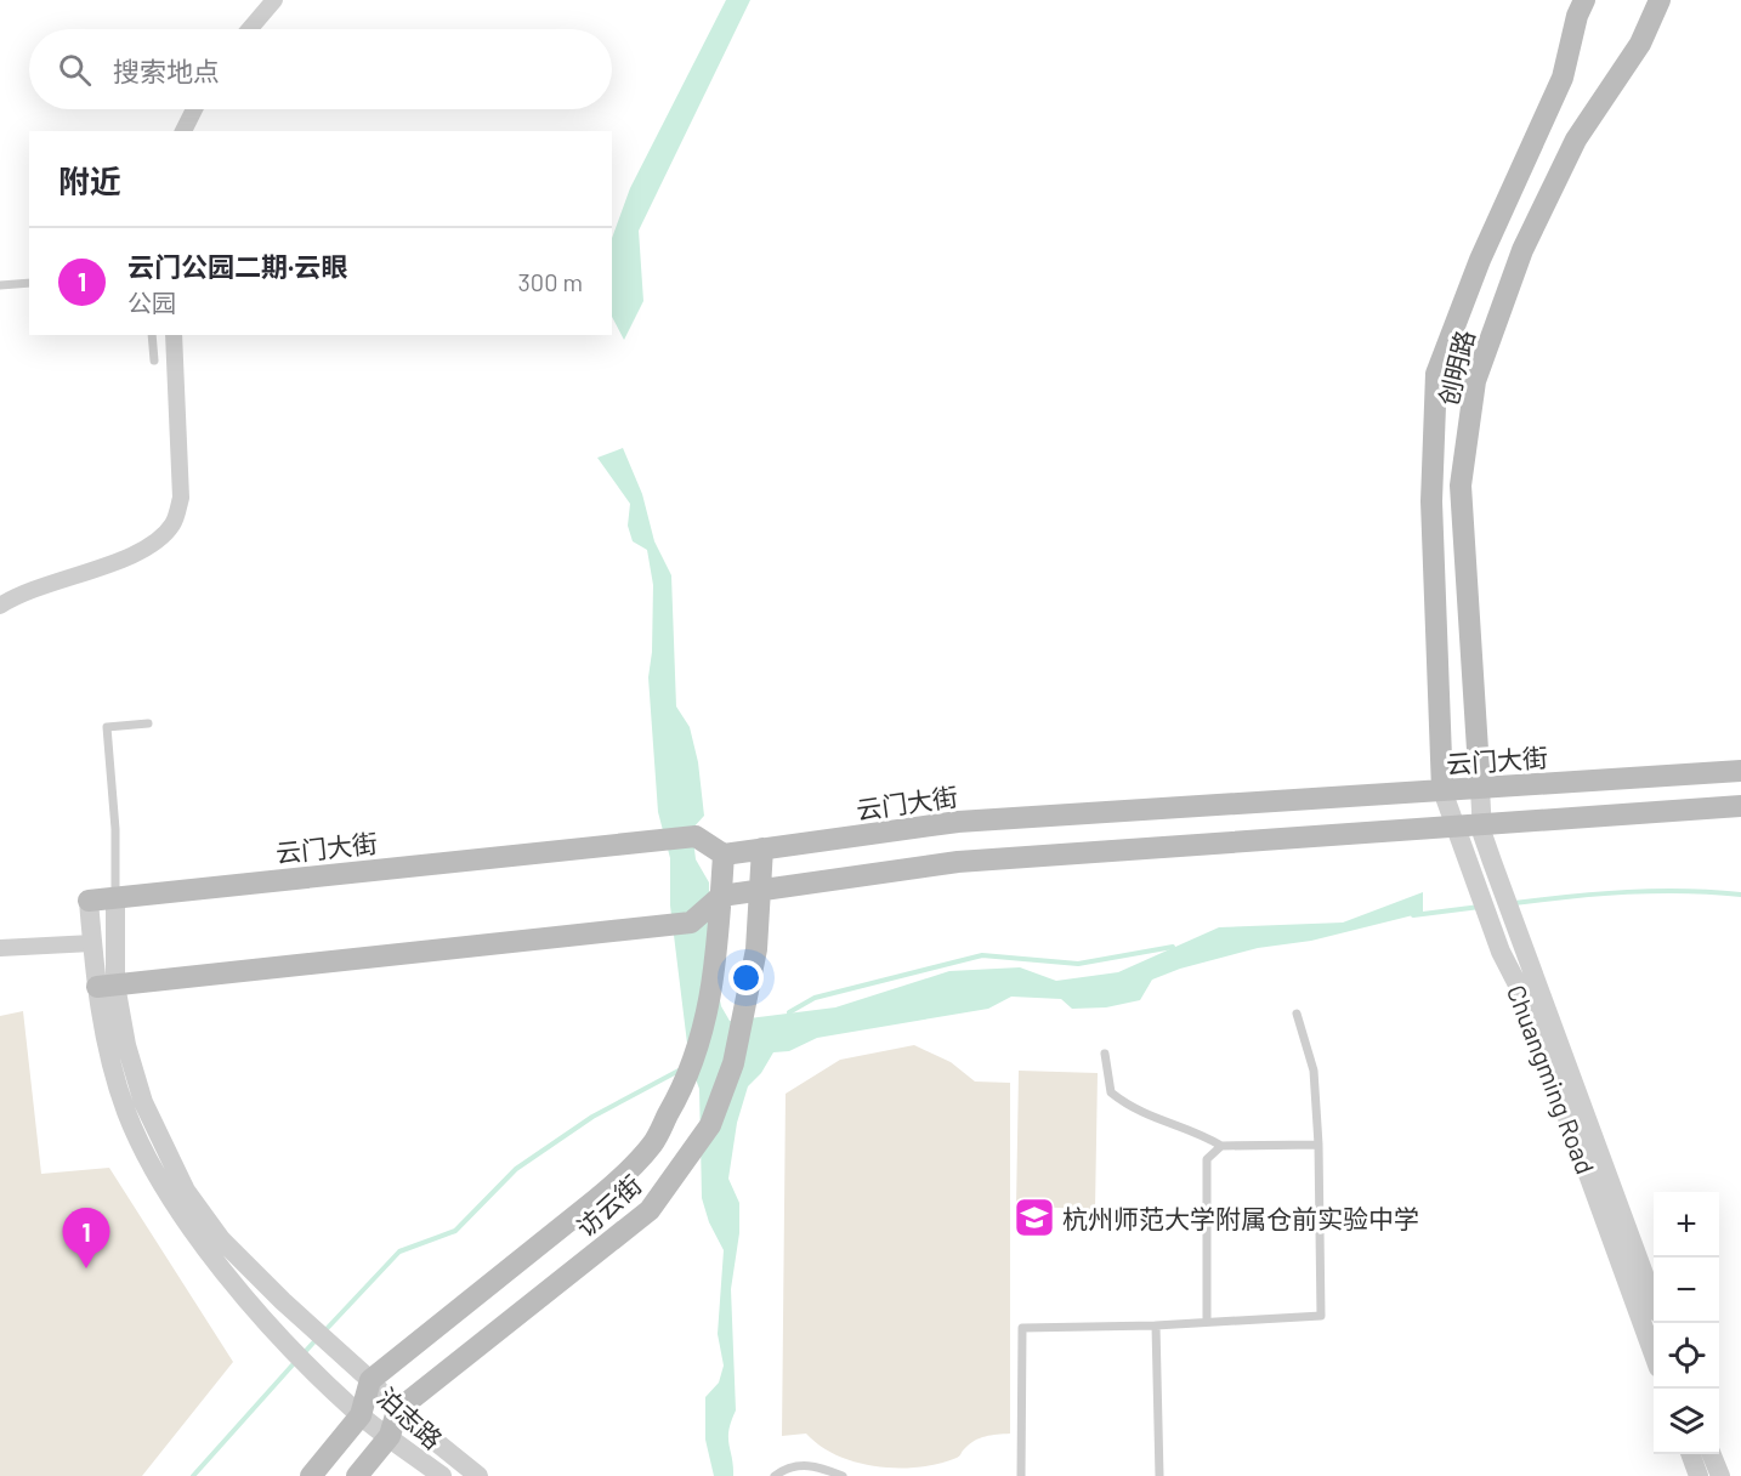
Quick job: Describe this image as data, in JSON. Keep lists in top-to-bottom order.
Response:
{
  "streets": {
    "main road": ["创明路", "云门大街", "访云街"],
    "street": ["Chuangming Road", "泊志路"]
  },
  "crossings": [
    ["创明路", "云门大街"],
    ["创明路", "Chuangming Road"],
    ["云门大街", "Chuangming Road"],
    ["云门大街", "访云街"],
    ["访云街", "泊志路"]
  ],
  "places": {
    "school or university": ["杭州师范大学附属仓前实验中学"]
  },
  "page": {
    "search": "搜索地点",
    "heading": "附近",
    "list": [
      {
        "mark": "1",
        "name": "云门公园二期·云眼",
        "note": "公园",
        "value": "300 m"
      }
    ],
    "map_buttons": ["+", "−"],
    "pins": "1"
  }
}
